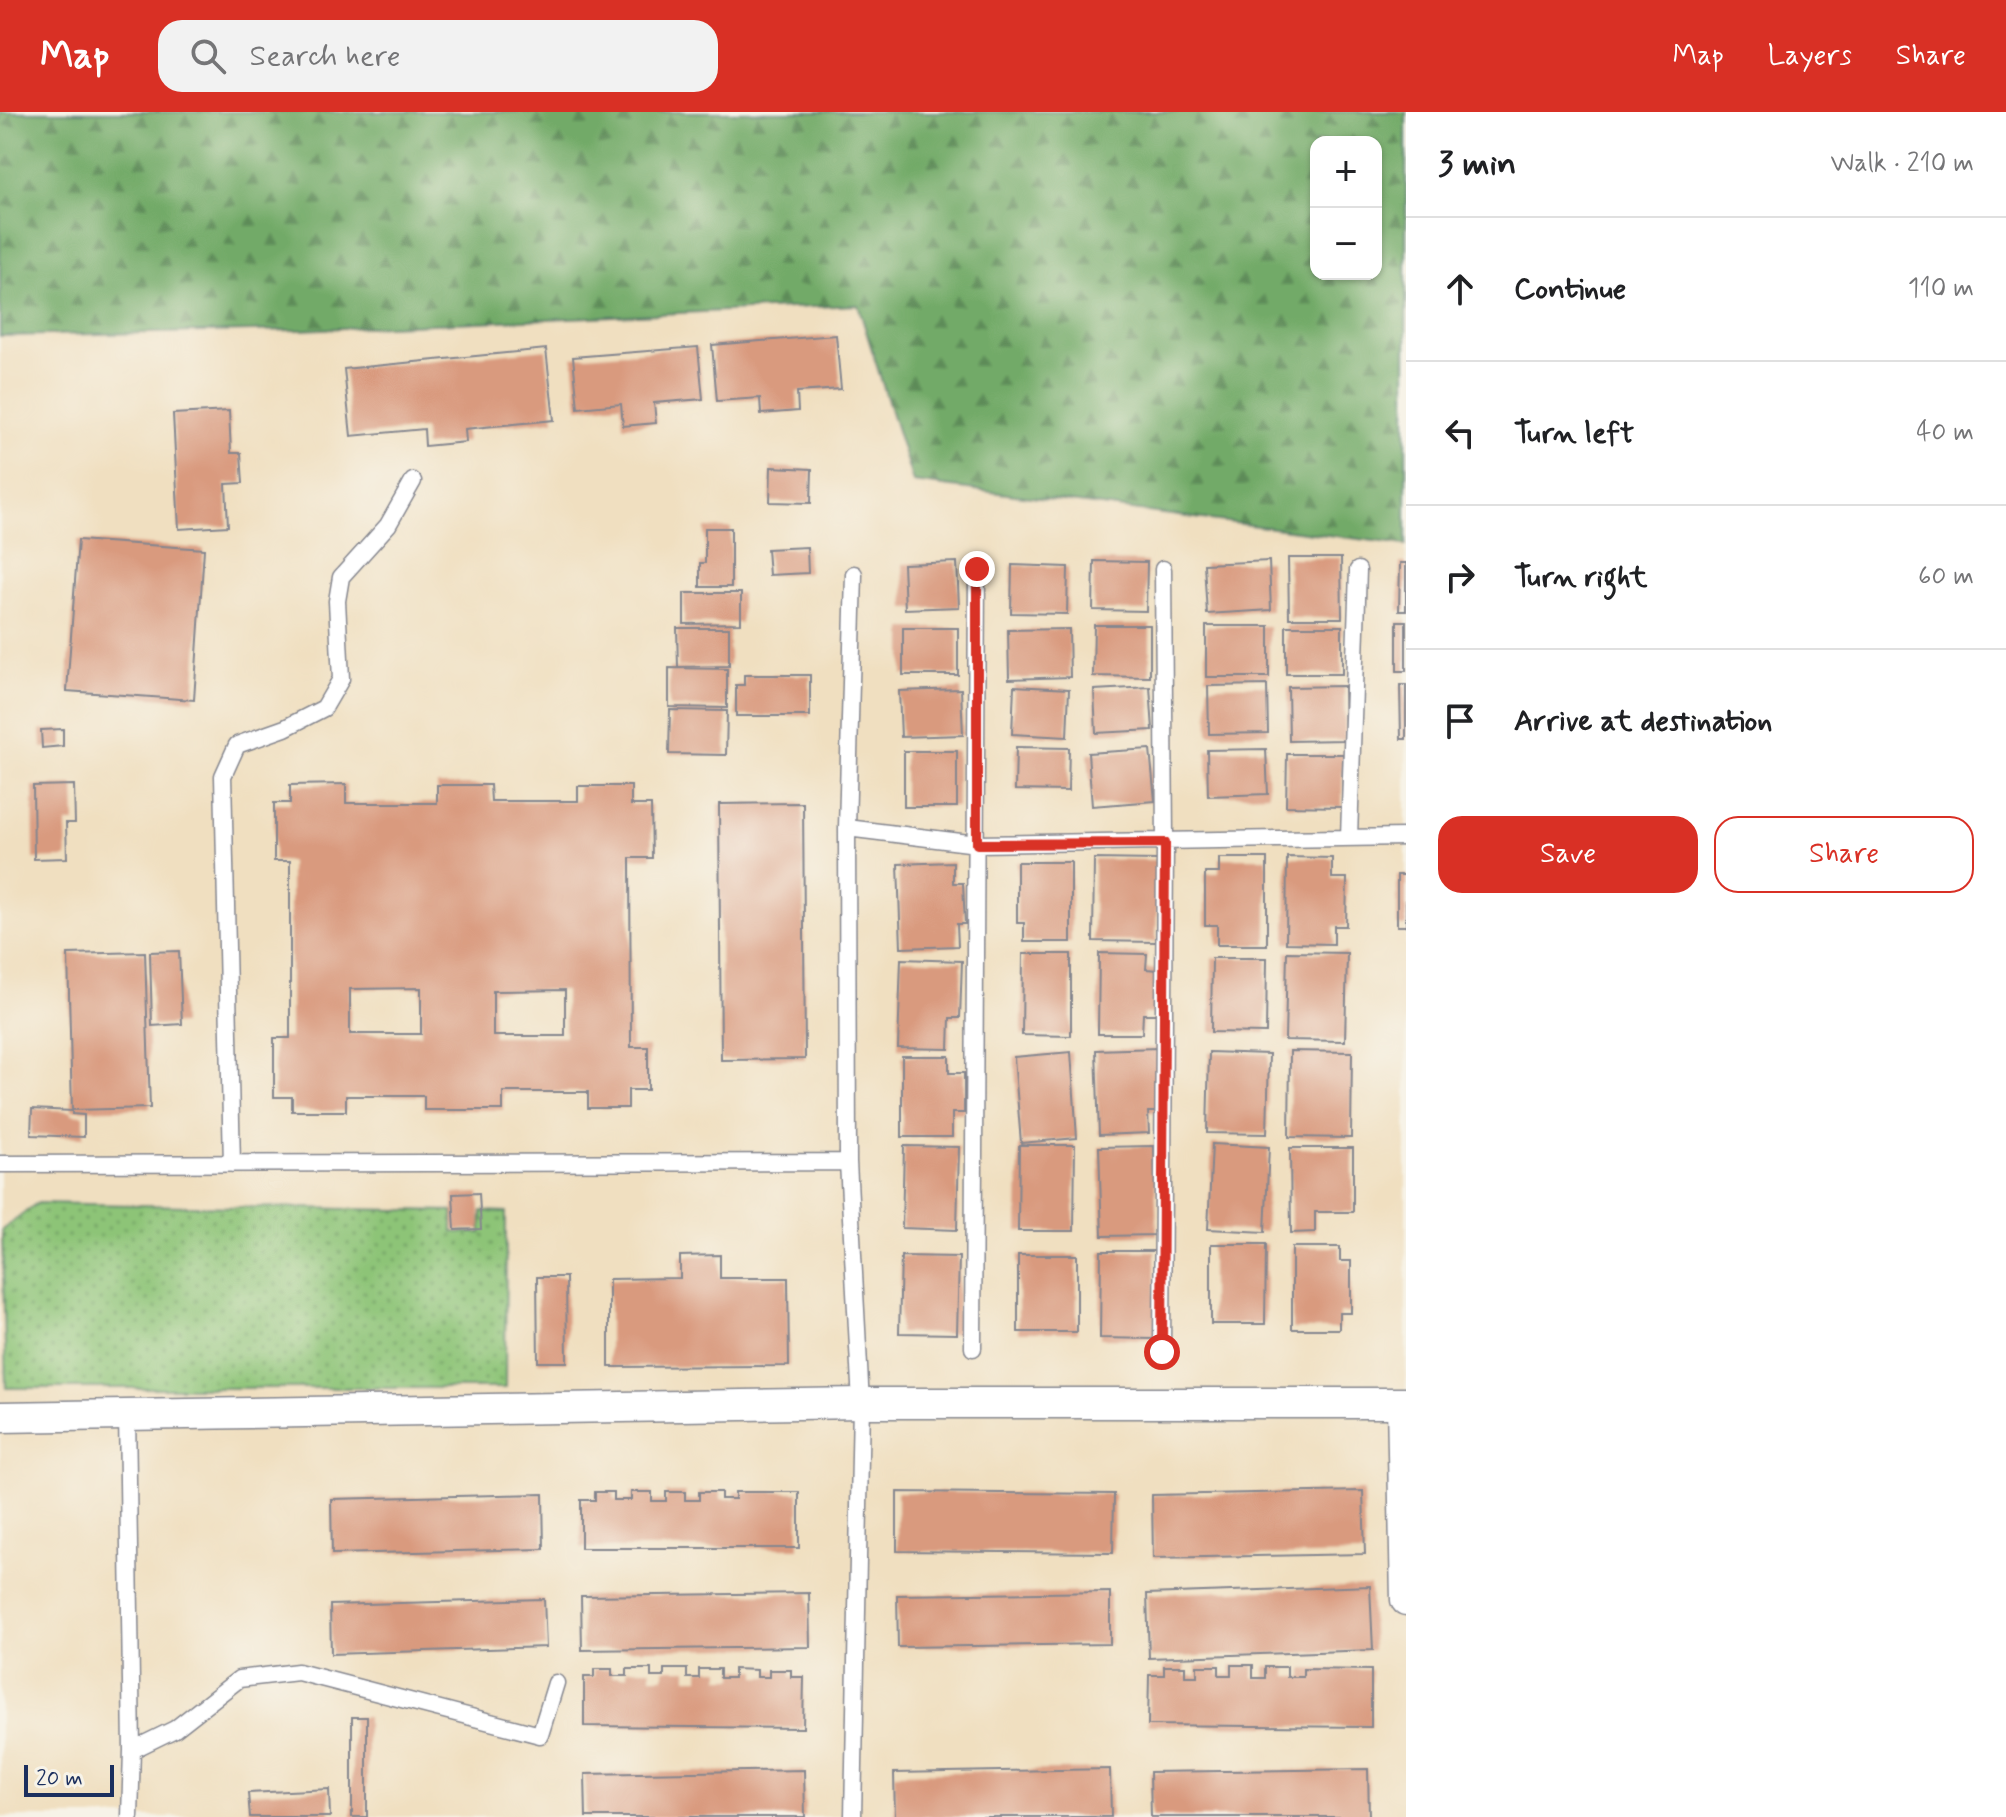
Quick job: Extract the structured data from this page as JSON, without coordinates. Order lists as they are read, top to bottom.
{
  "scale_bar": "20 m",
  "page": {
    "header": "Map",
    "search": "Search here",
    "nav": ["Map", "Layers", "Share"],
    "heading": ["3 min", "Walk · 210 m"],
    "map_buttons": ["+", "−"],
    "list": [
      ["Continue", "110 m"],
      ["Turn left", "40 m"],
      ["Turn right", "60 m"],
      "Arrive at destination"
    ],
    "buttons": ["Save", "Share"],
    "scale": "20 m"
  }
}
